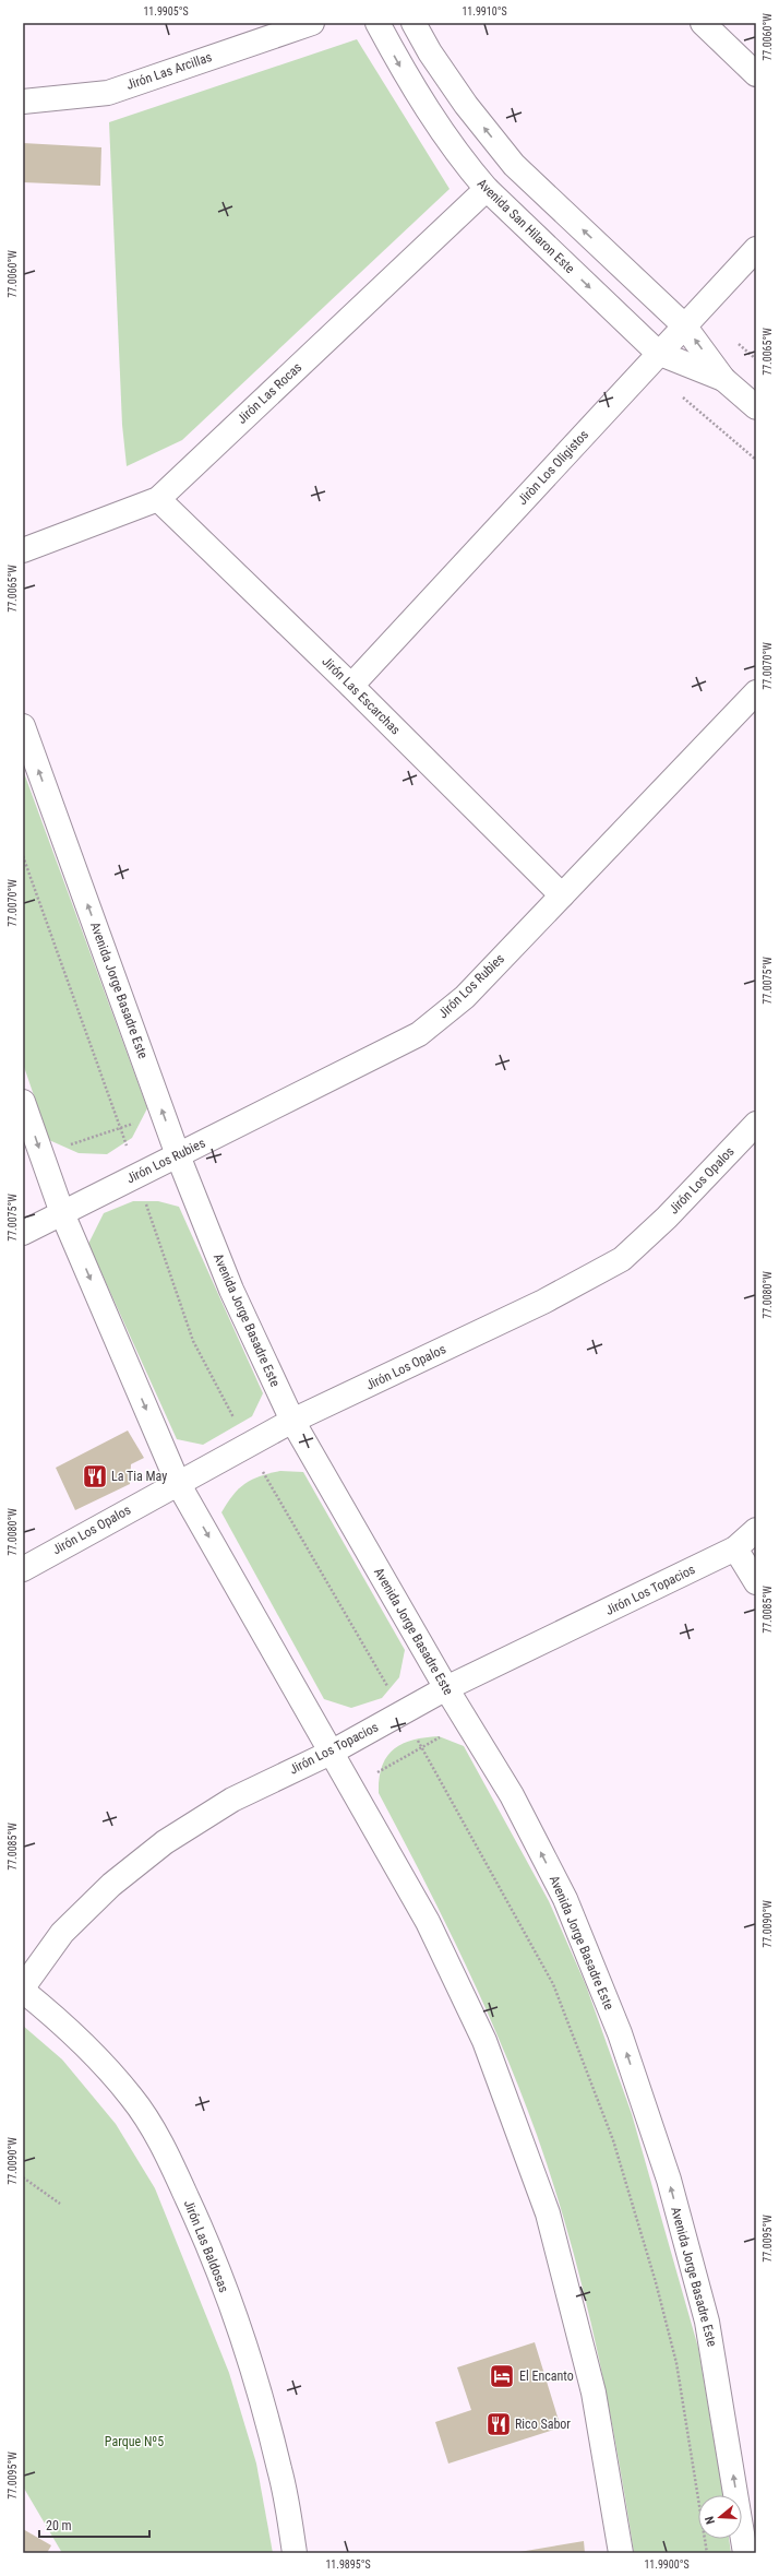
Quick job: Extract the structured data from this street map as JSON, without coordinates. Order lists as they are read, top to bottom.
{
  "streets": {
    "street": [
      "Jirón Las Arcillas",
      "Avenida San Hilaron Este",
      "Jirón Las Rocas",
      "Jiròn Los Oligistos",
      "Jirón Las Escarchas",
      "Jirón Los Rubies",
      "Avenida Jorge Basadre Este",
      "Jirón Los Opalos",
      "Jirón Los Topacios",
      "Jirón Las Baldosas"
    ]
  },
  "crossings": [
    ["Avenida San Hilaron Este", "Jirón Las Rocas"],
    ["Avenida San Hilaron Este", "Jiròn Los Oligistos"],
    ["Jirón Las Rocas", "Jirón Las Escarchas"],
    ["Jiròn Los Oligistos", "Jirón Las Escarchas"],
    ["Jirón Las Escarchas", "Jirón Los Rubies"],
    ["Jirón Los Rubies", "Avenida Jorge Basadre Este"],
    ["Avenida Jorge Basadre Este", "Jirón Los Opalos"],
    ["Avenida Jorge Basadre Este", "Jirón Los Topacios"]
  ],
  "parks": ["Parque Nº5"],
  "places": {
    "restaurant": ["La Tia May", "Rico Sabor"],
    "hotel": ["El Encanto"]
  },
  "scale_bar": "20 m",
  "north": "left",
  "coordinates": [
    "11.9905°S",
    "11.9910°S",
    "77.0060°W",
    "77.0065°W",
    "77.0070°W",
    "77.0075°W",
    "77.0080°W",
    "77.0085°W",
    "77.0090°W",
    "77.0095°W",
    "11.9895°S",
    "11.9900°S"
  ]
}
